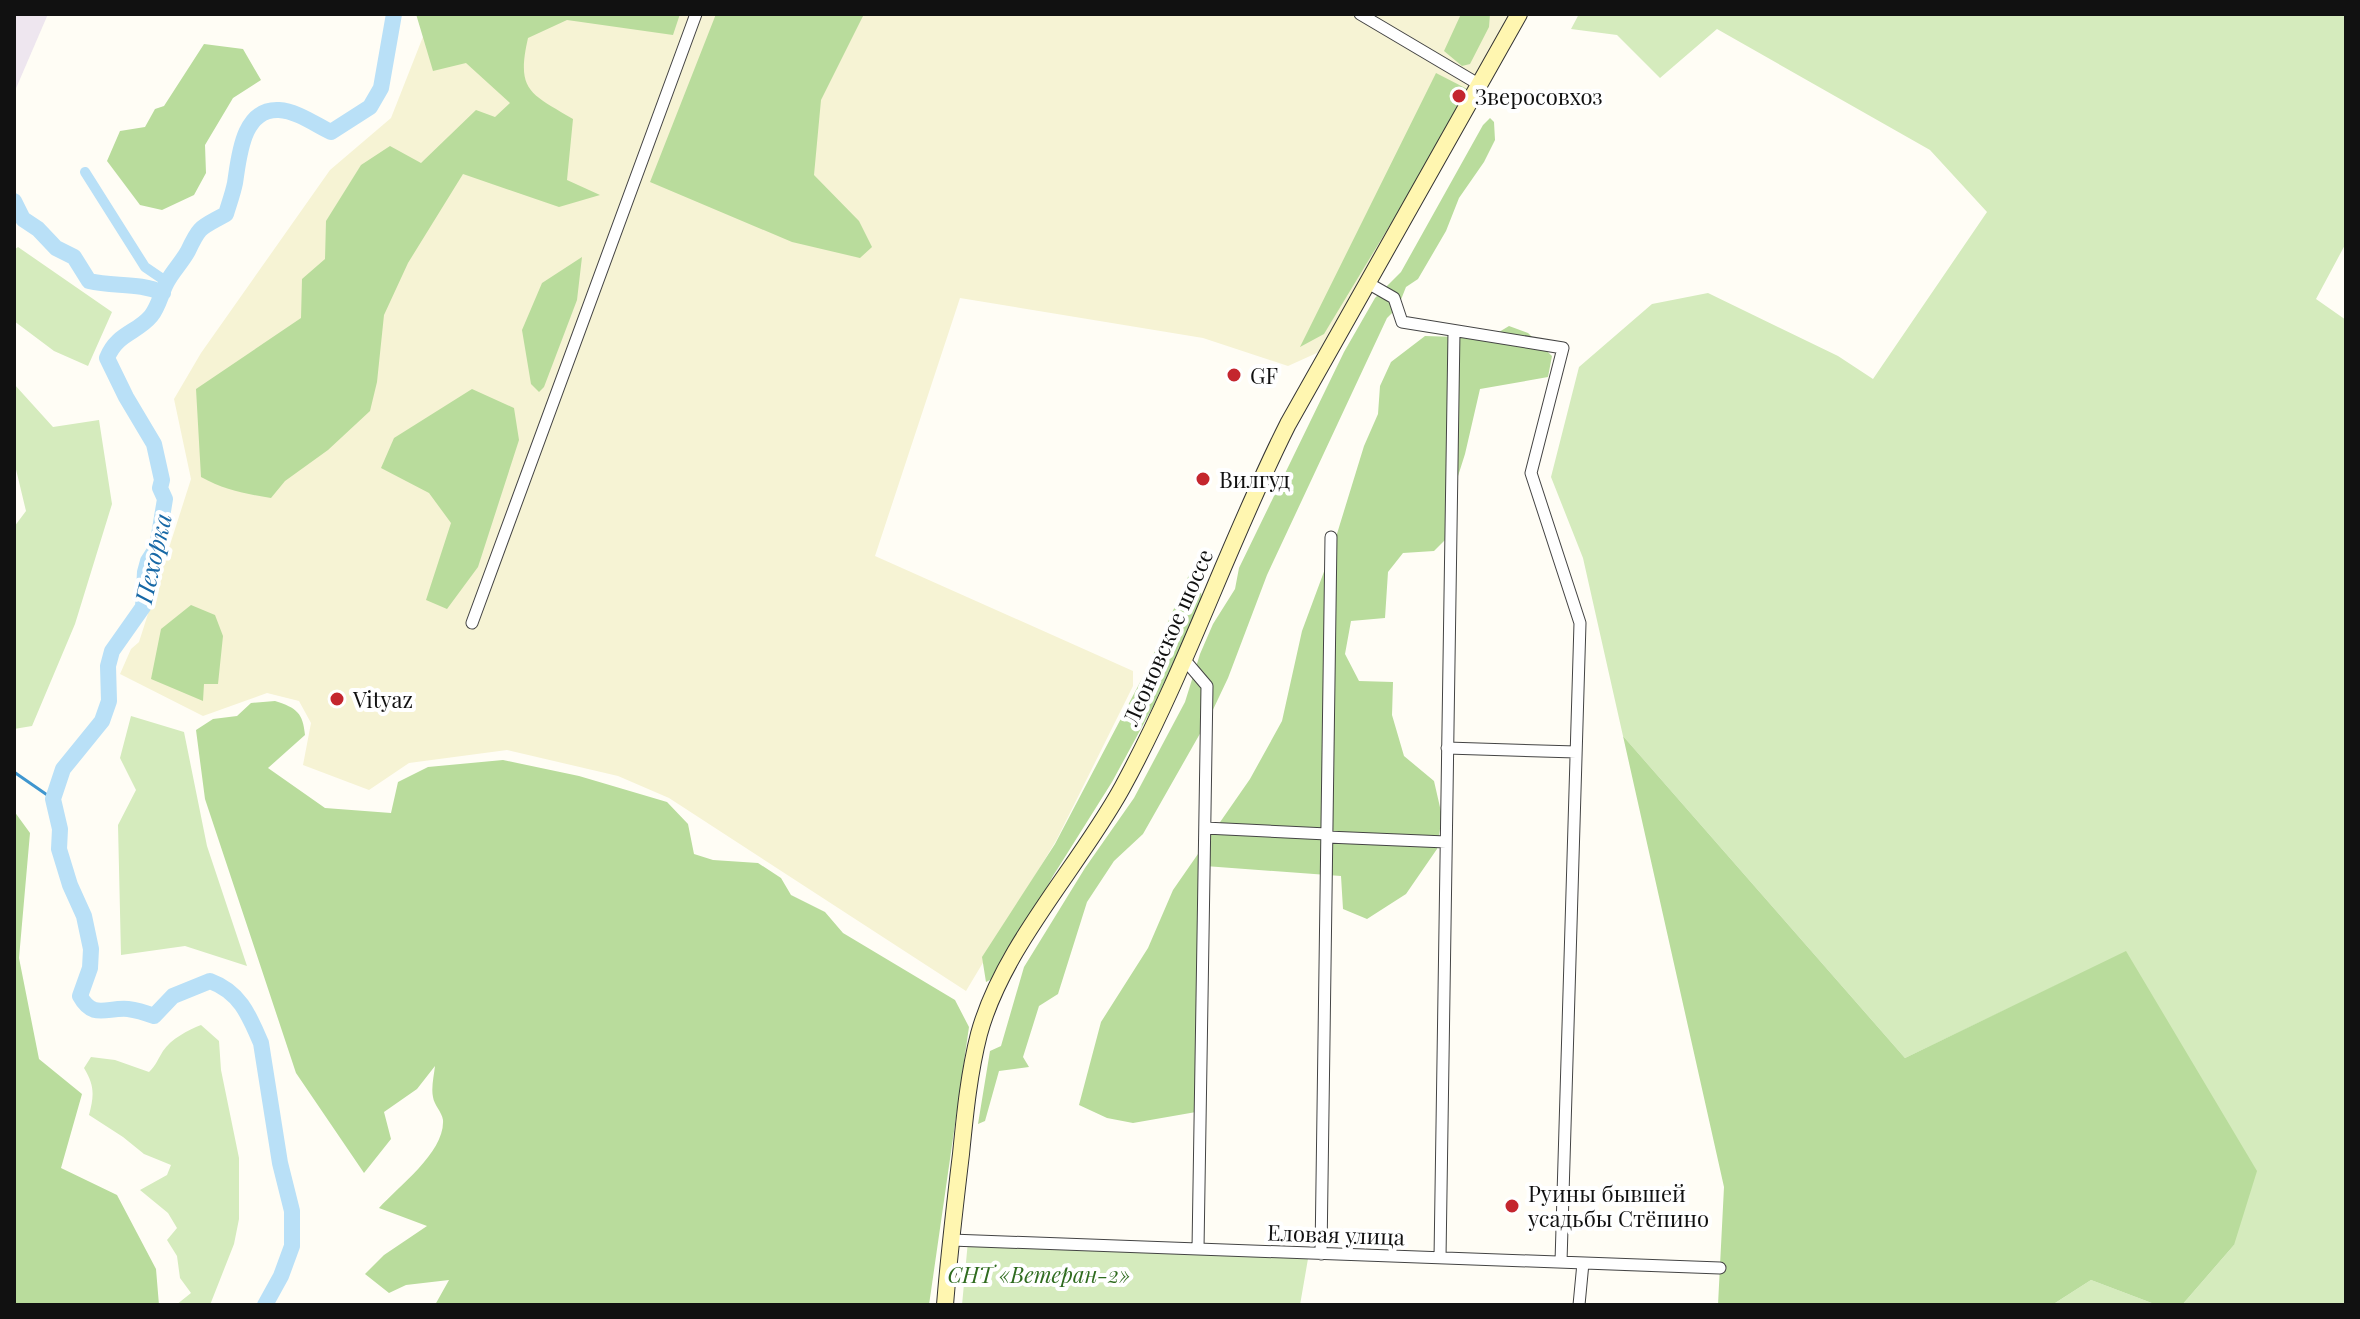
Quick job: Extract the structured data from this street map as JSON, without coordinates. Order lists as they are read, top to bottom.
{
  "streets": {
    "main road": ["Леоновское шоссе"],
    "street": ["Еловая улица"]
  },
  "crossings": [
    ["Леоновское шоссе", "Еловая улица"]
  ],
  "water": ["Пехорка"],
  "parks": ["СНТ «Ветеран-2»"],
  "places": [
    "Зверосовхоз",
    "GF",
    "Вилгуд",
    "Vityaz",
    "Руины бывшей усадьбы Стёпино"
  ]
}
